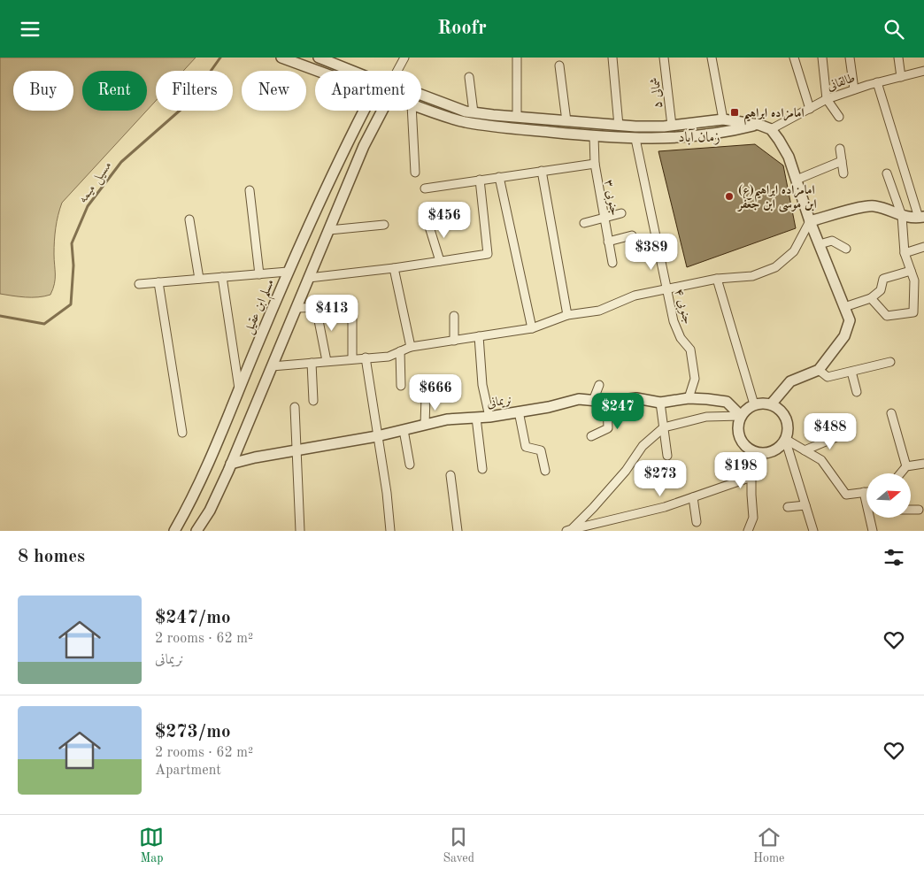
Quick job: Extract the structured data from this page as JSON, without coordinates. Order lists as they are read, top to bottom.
{
  "streets": {
    "street": [
      "طالقانی",
      "۵ شمالی",
      "۳ جنوبی",
      "مسلم ابن عقیل",
      "۴ جنوبی",
      "نریمانی"
    ]
  },
  "crossings": [
    ["مسلم ابن عقیل", "نریمانی"],
    ["۴ جنوبی", "نریمانی"]
  ],
  "districts": ["زمان آباد"],
  "water": ["مسیل میمه"],
  "places": {
    "transit": ["امامزاده ابراهیم"],
    "other": ["(ع)امامزاده ابراهیم ابن موسی ابن جعفر"]
  },
  "north": "right",
  "page": {
    "header": "Roofr",
    "chip": [
      "Buy",
      "Rent",
      "Filters",
      "New",
      "Apartment"
    ],
    "price": [
      "$456",
      "$389",
      "$413",
      "$666",
      "$247",
      "$488",
      "$198",
      "$273"
    ],
    "heading": "8 homes",
    "list": [
      {
        "name": "$247/mo",
        "note": "2 rooms · 62 m² · نریمانی"
      },
      {
        "name": "$273/mo",
        "note": "2 rooms · 62 m² · Apartment"
      }
    ],
    "tabs": ["Map", "Saved", "Home"]
  }
}
